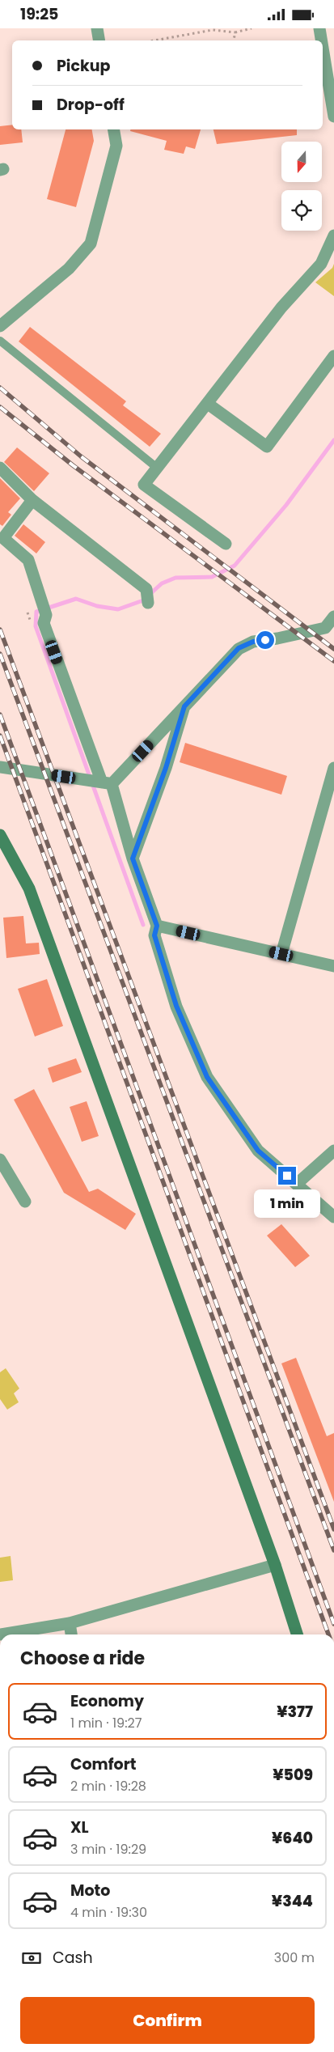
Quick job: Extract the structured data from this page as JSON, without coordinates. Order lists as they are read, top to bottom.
{
  "north": "bottom",
  "page": {
    "status": "19:25",
    "banner": ["Pickup", "Drop-off"],
    "bubble": "1 min",
    "heading": "Choose a ride",
    "list": [
      {
        "name": "Economy",
        "note": "1 min · 19:27",
        "value": "¥377"
      },
      {
        "name": "Comfort",
        "note": "2 min · 19:28",
        "value": "¥509"
      },
      {
        "name": "XL",
        "note": "3 min · 19:29",
        "value": "¥640"
      },
      {
        "name": "Moto",
        "note": "4 min · 19:30",
        "value": "¥344"
      }
    ],
    "pay": ["Cash", "300 m"],
    "buttons": "Confirm"
  }
}
